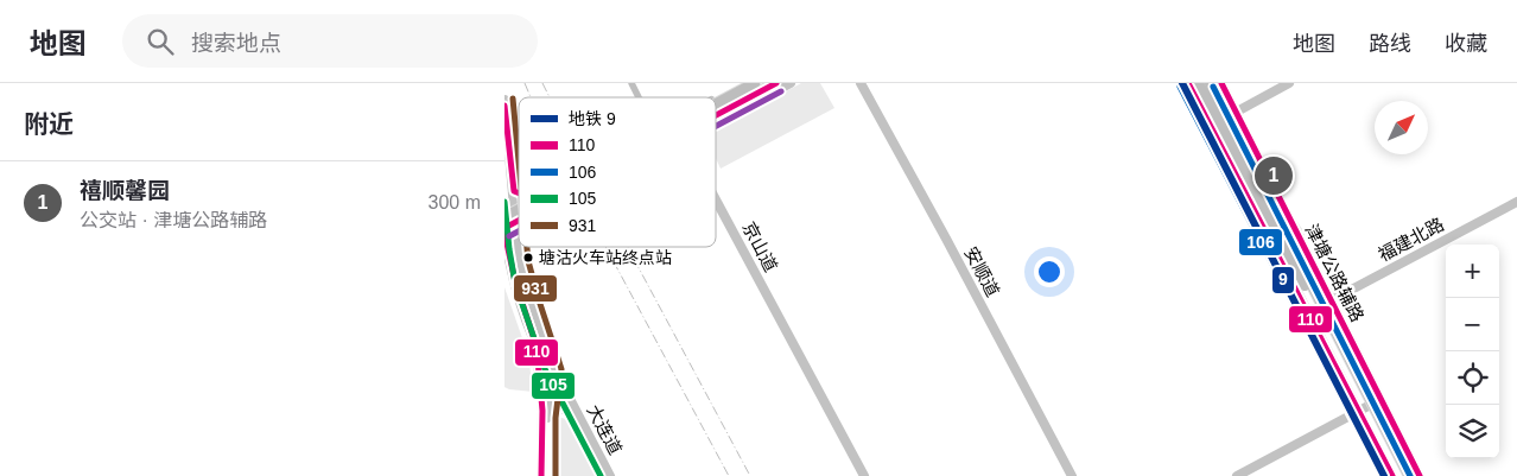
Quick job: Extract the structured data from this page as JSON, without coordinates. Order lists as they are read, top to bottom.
{
  "streets": {
    "street": [
      "福建北路",
      "京山道",
      "安顺道",
      "津塘公路辅路",
      "大连道"
    ]
  },
  "crossings": [
    ["福建北路", "津塘公路辅路"]
  ],
  "places": ["塘沽火车站终点站"],
  "lines": [
    "metro line 9",
    "transit line 110",
    "transit line 106",
    "transit line 931",
    "transit line 105"
  ],
  "legend": [
    "地铁 9",
    "110",
    "106",
    "105",
    "931"
  ],
  "north": "top right",
  "page": {
    "header": "地图",
    "search": "搜索地点",
    "nav": ["地图", "路线", "收藏"],
    "heading": "附近",
    "pins": "1",
    "list": [
      {
        "mark": "1",
        "name": "禧顺馨园",
        "note": "公交站 · 津塘公路辅路",
        "value": "300 m"
      }
    ],
    "map_buttons": ["+", "−"]
  }
}
